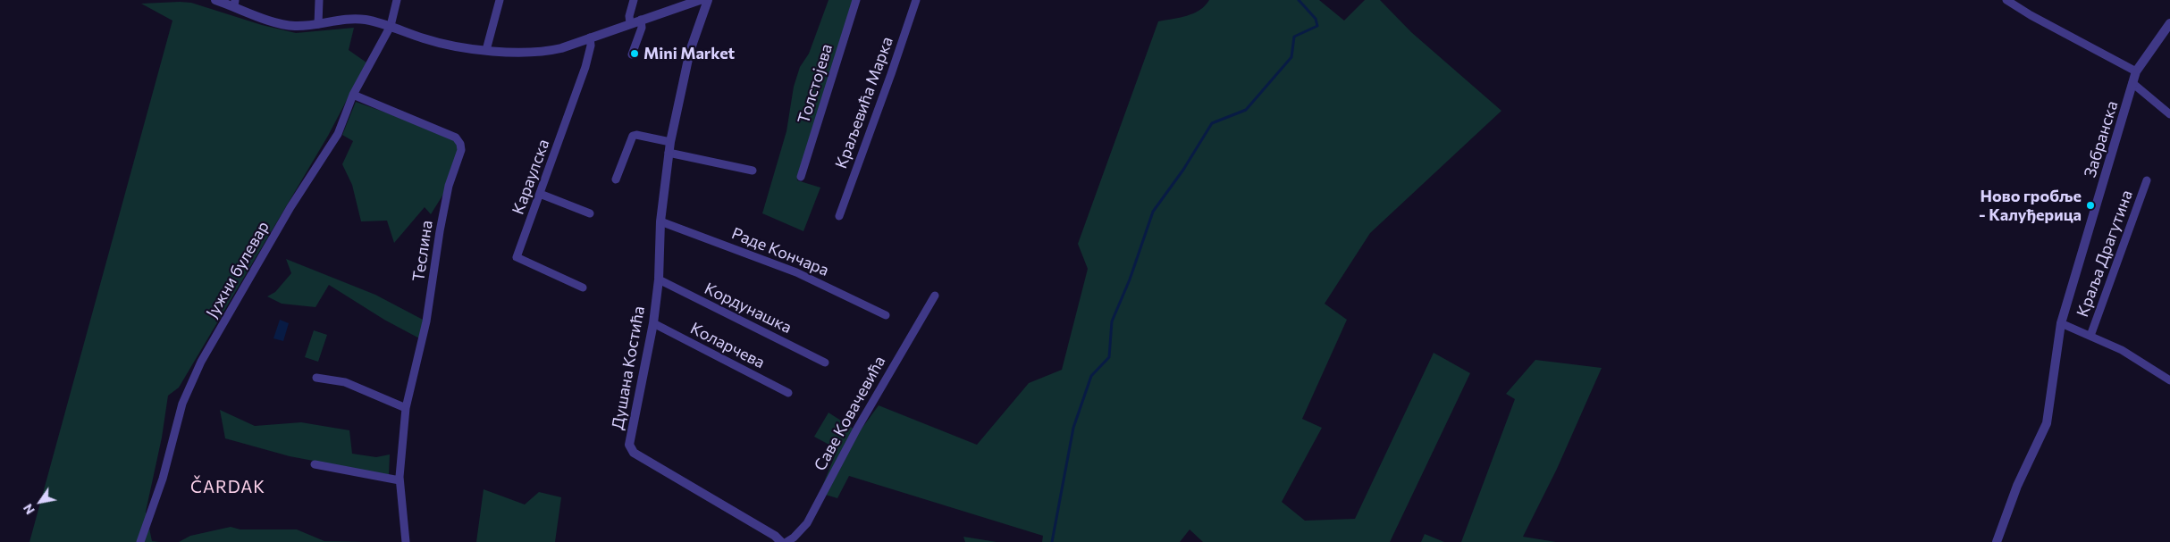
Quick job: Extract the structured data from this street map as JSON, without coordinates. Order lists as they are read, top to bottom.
{
  "streets": {
    "street": [
      "Толстојева",
      "Краљевића Марка",
      "Забранска",
      "Караулска",
      "Теслина",
      "Раде Кончара",
      "Краља Драгутина",
      "Јужни булевар",
      "Кордунашка",
      "Коларчева",
      "Душана Костића",
      "Саве Ковачевића"
    ]
  },
  "crossings": [
    ["Теслина", "Јужни булевар"],
    ["Раде Кончара", "Душана Костића"],
    ["Кордунашка", "Душана Костића"],
    ["Коларчева", "Душана Костића"]
  ],
  "districts": ["ČARDAK"],
  "places": ["Mini Market", "Ново гробље - Калуђерица"],
  "north": "bottom left"
}
